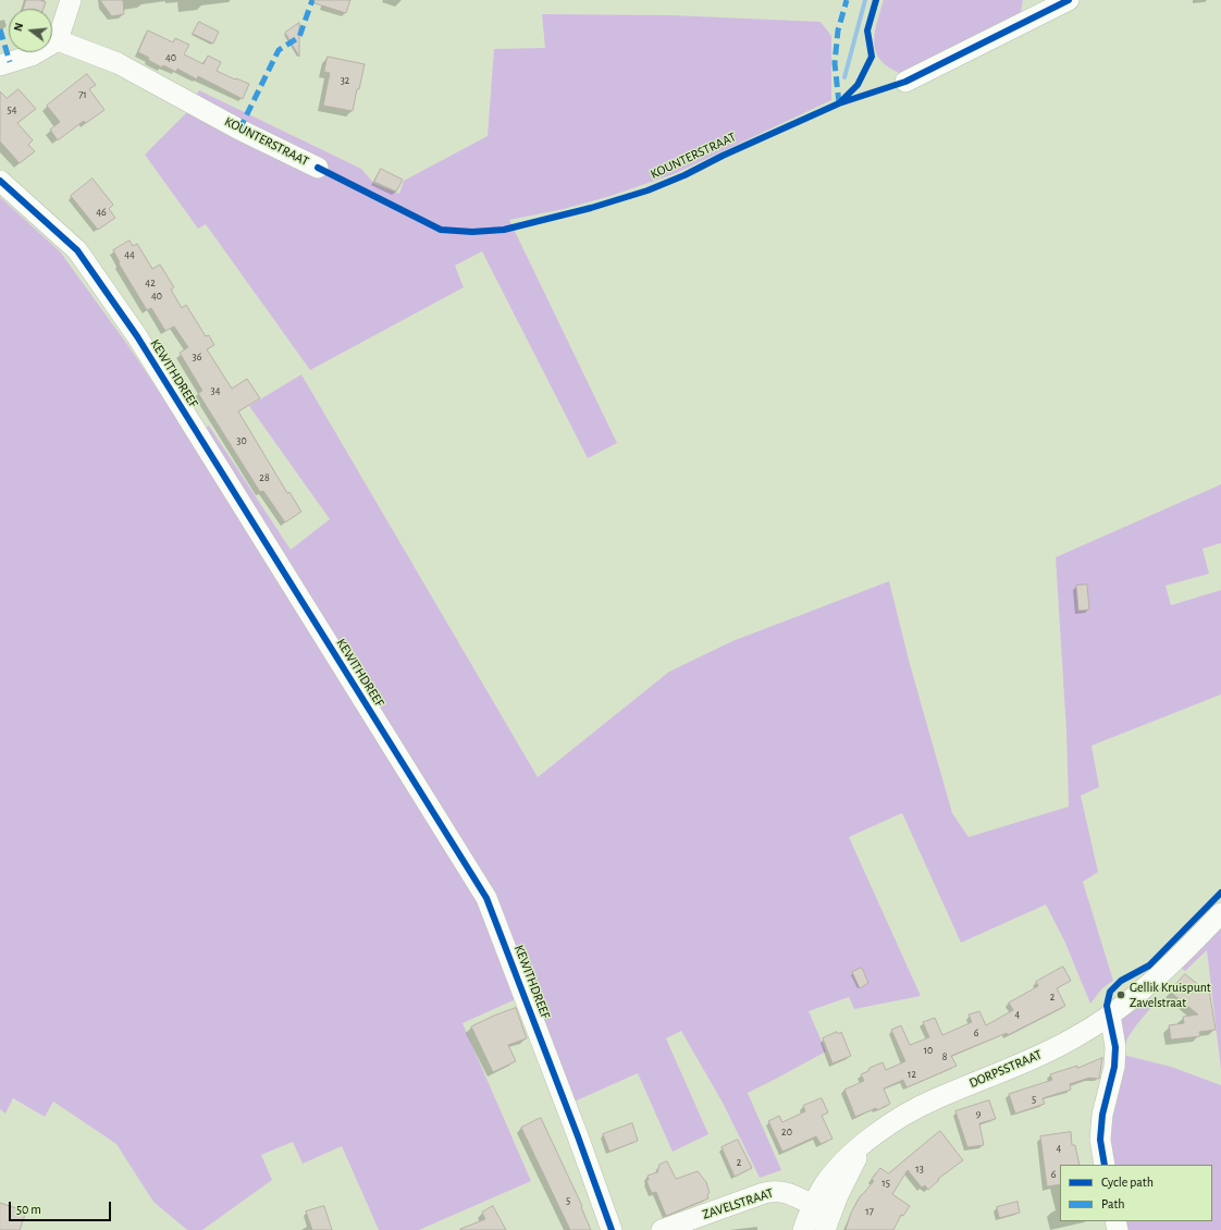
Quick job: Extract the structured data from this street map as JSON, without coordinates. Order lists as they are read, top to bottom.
{
  "streets": {
    "street": [
      "KOUNTERSTRAAT",
      "KEWITHDREEF",
      "DORPSSTRAAT",
      "ZAVELSTRAAT"
    ]
  },
  "crossings": [
    ["DORPSSTRAAT", "ZAVELSTRAAT"]
  ],
  "places": ["Gellik Kruispunt Zavelstraat"],
  "house_numbers": [
    "40",
    "32",
    "71",
    "54",
    "46",
    "44",
    "42",
    "40",
    "36",
    "34",
    "30",
    "28",
    "2",
    "4",
    "6",
    "10",
    "8",
    "12",
    "5",
    "9",
    "20",
    "4",
    "2",
    "13",
    "6",
    "15",
    "5",
    "17"
  ],
  "legend": ["Cycle path", "Path"],
  "scale_bar": "50 m",
  "north": "left"
}
